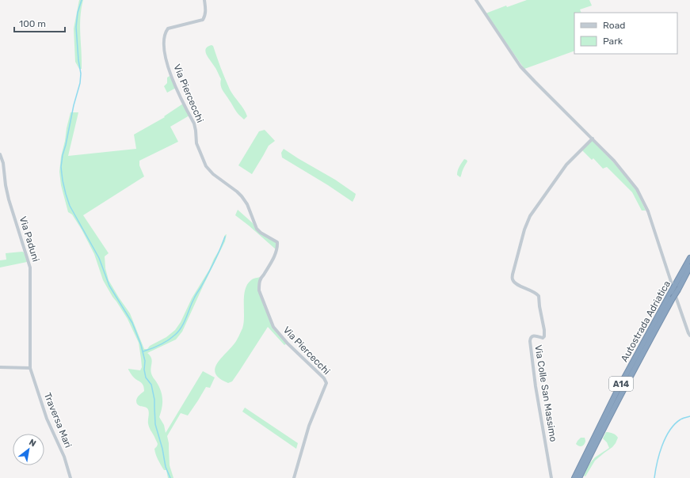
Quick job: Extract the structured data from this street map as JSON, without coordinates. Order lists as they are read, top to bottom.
{
  "streets": {
    "highway": ["Autostrada Adriatica", "A14"],
    "street": [
      "Via Piercecchi",
      "Via Paduni",
      "Via Colle San Massimo",
      "Traversa Mari"
    ]
  },
  "crossings": [
    ["Via Paduni", "Traversa Mari"]
  ],
  "legend": ["Road", "Park"],
  "scale_bar": "100 m",
  "north": "top right"
}
